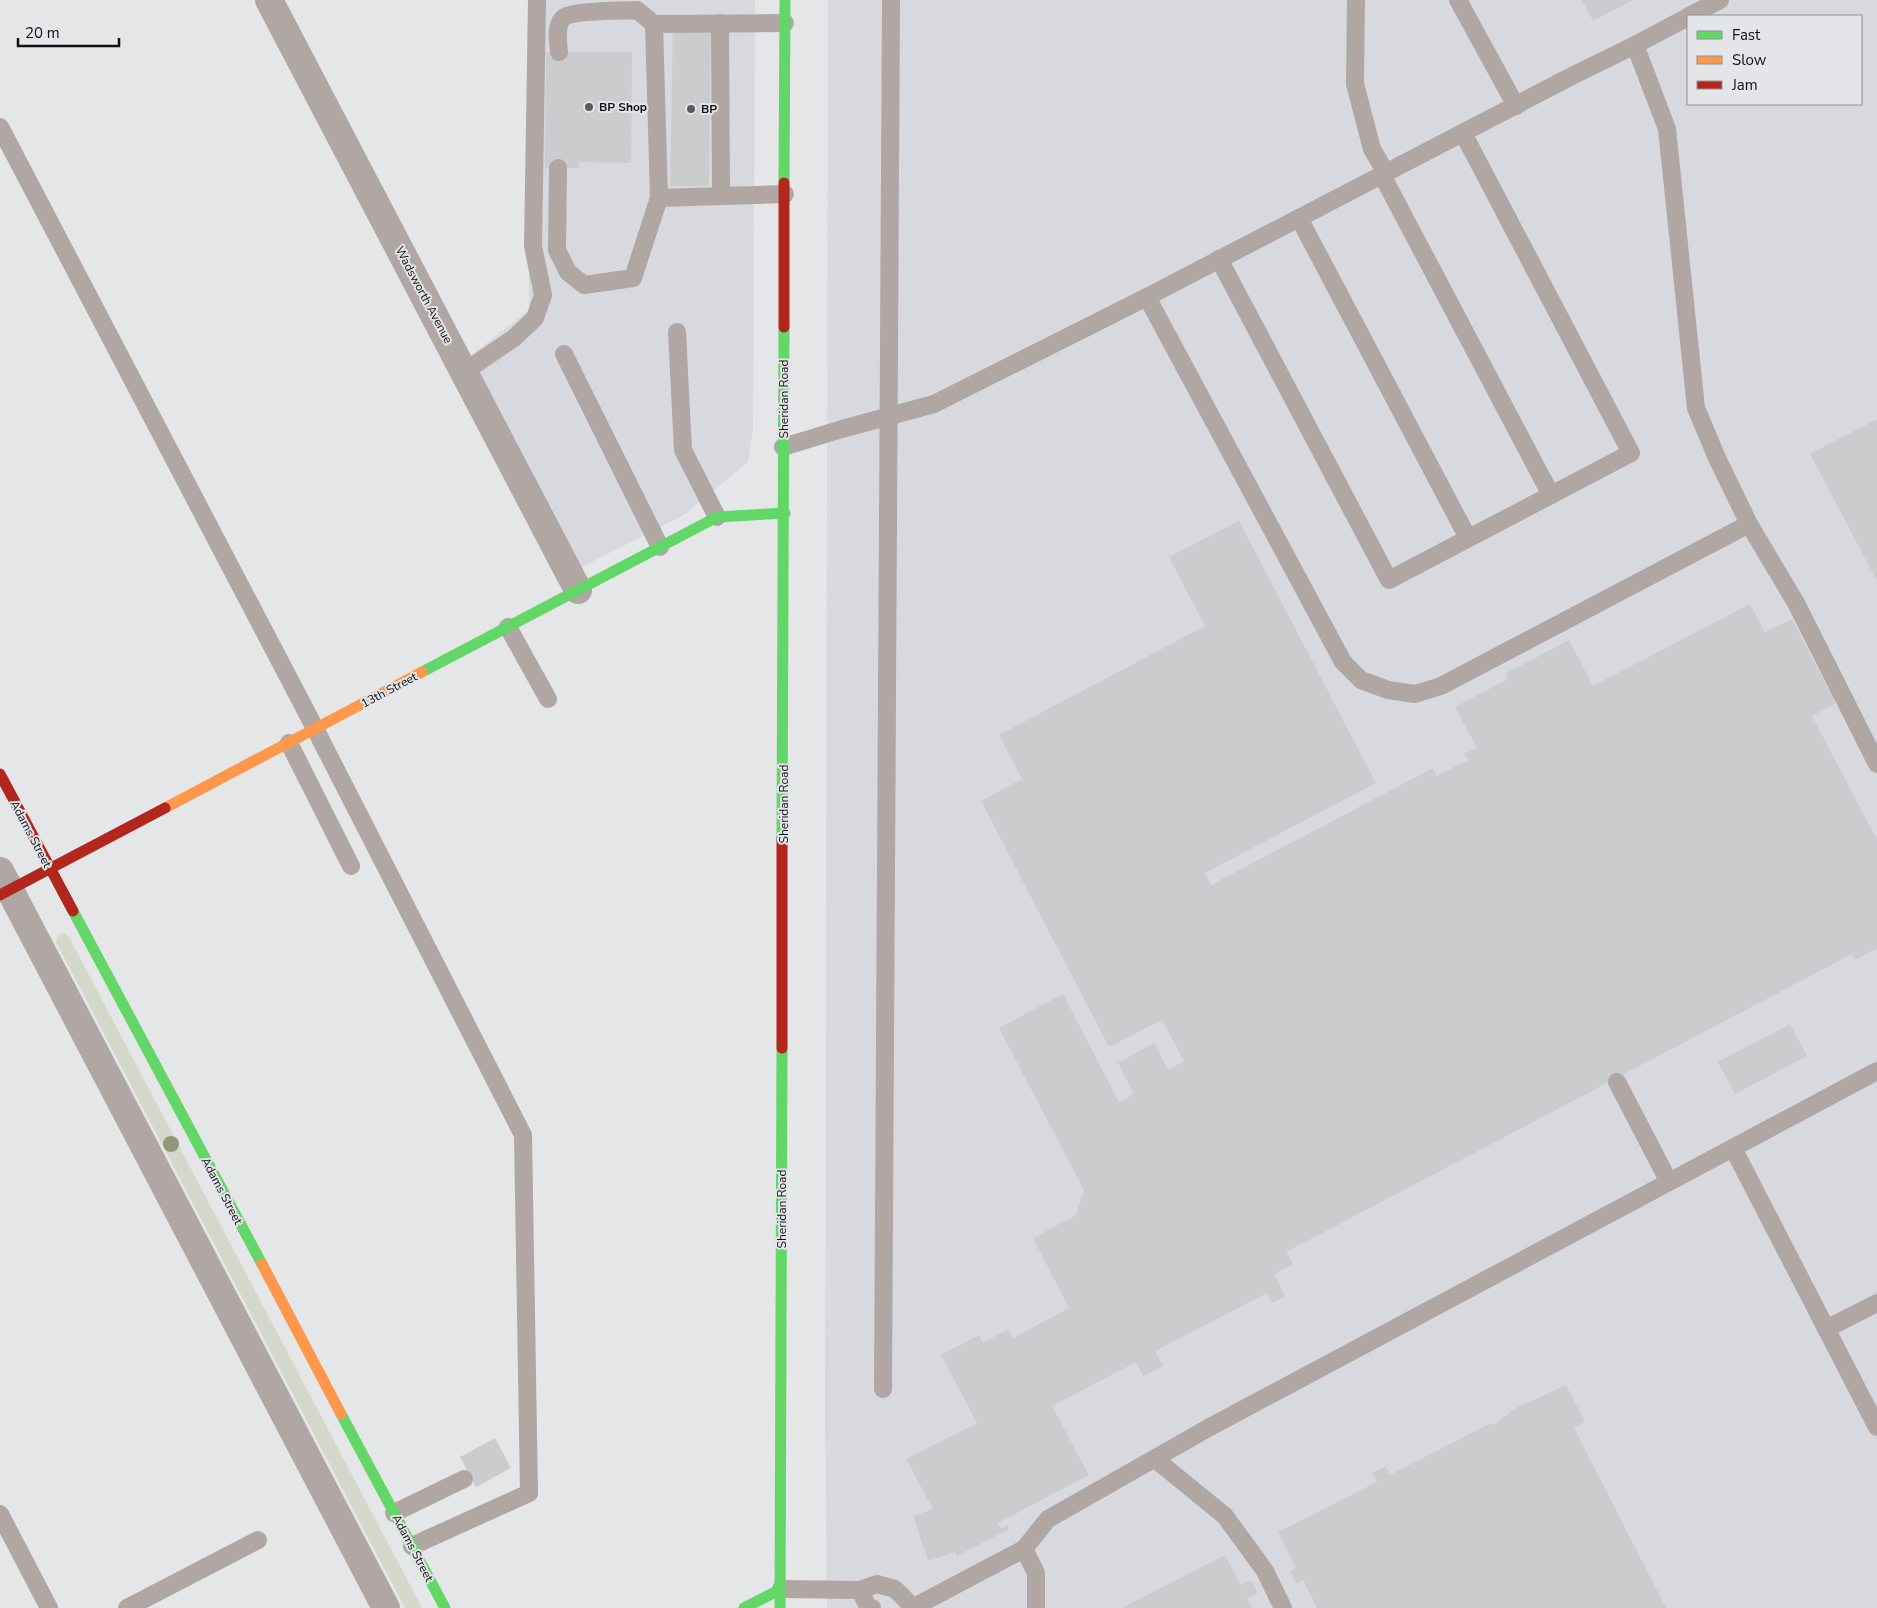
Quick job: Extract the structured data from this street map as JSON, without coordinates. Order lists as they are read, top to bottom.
{
  "streets": {
    "main road": ["Sheridan Road", "13th Street", "Adams Street"],
    "street": ["Wadsworth Avenue"]
  },
  "crossings": [
    ["Wadsworth Avenue", "13th Street"],
    ["Sheridan Road", "13th Street"],
    ["13th Street", "Adams Street"]
  ],
  "places": ["BP Shop", "BP"],
  "legend": ["Fast", "Slow", "Jam"],
  "scale_bar": "20 m"
}
